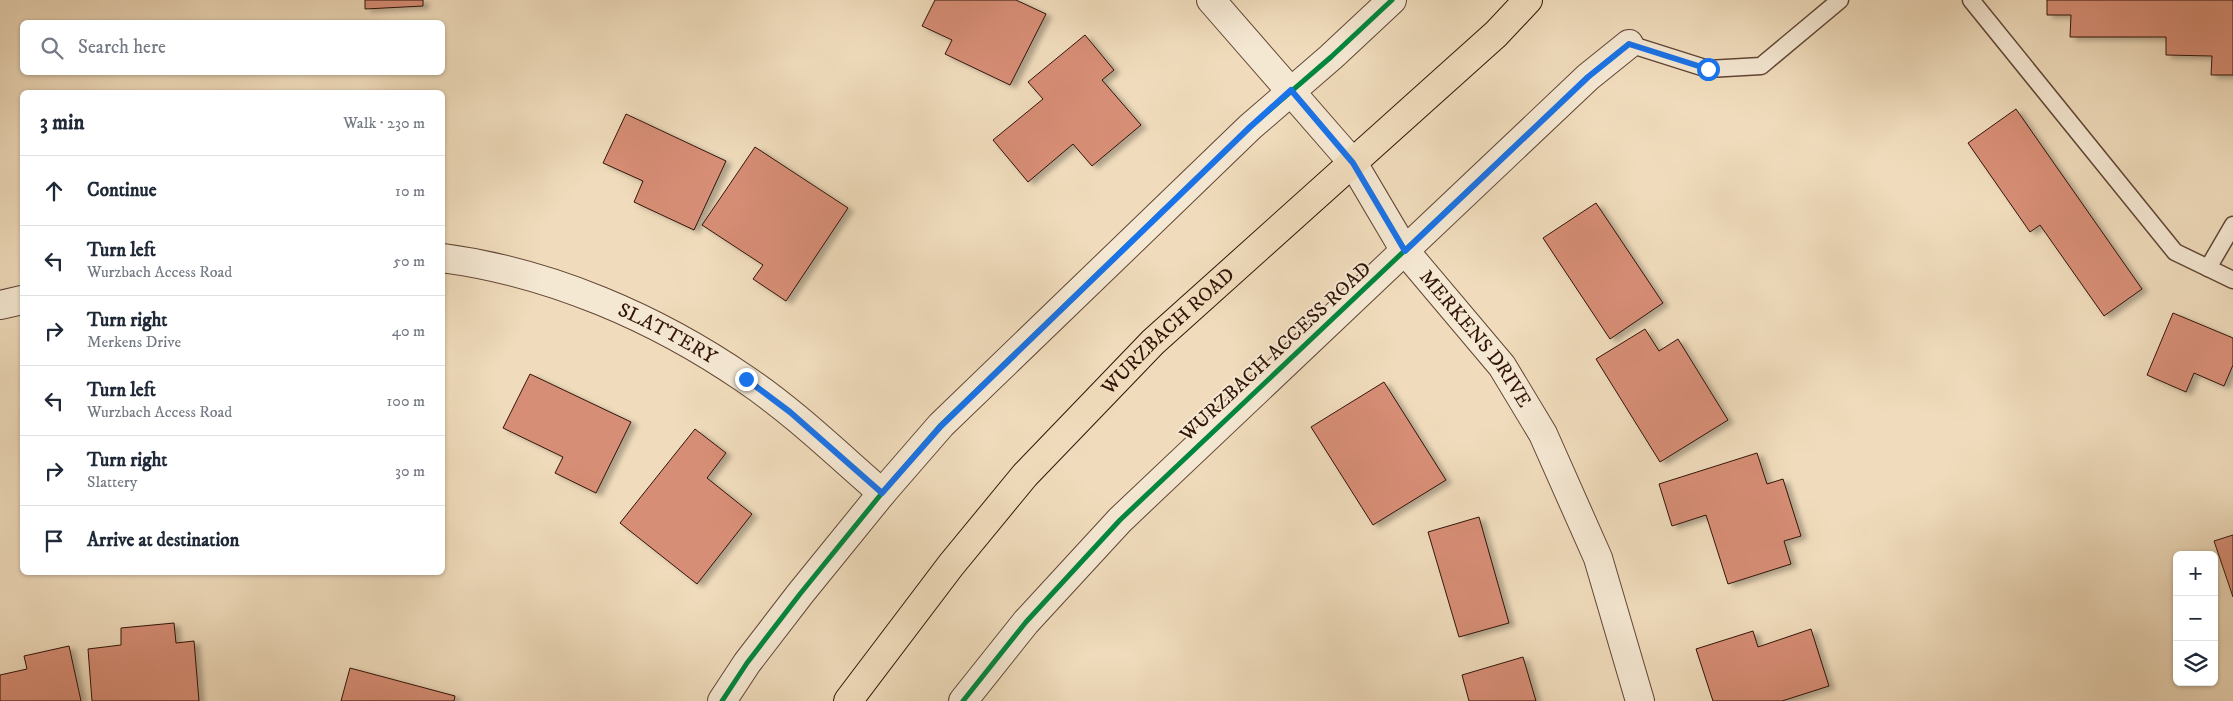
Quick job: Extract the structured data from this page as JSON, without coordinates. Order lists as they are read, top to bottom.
{
  "streets": {
    "main road": ["WURZBACH ROAD"],
    "street": ["SLATTERY", "MERKENS DRIVE", "WURZBACH ACCESS ROAD"]
  },
  "crossings": [
    ["WURZBACH ROAD", "MERKENS DRIVE"],
    ["MERKENS DRIVE", "WURZBACH ACCESS ROAD"]
  ],
  "page": {
    "search": "Search here",
    "heading": ["3 min", "Walk · 230 m"],
    "list": [
      ["Continue", "10 m"],
      ["Turn left", "Wurzbach Access Road", "50 m"],
      ["Turn right", "Merkens Drive", "40 m"],
      ["Turn left", "Wurzbach Access Road", "100 m"],
      ["Turn right", "Slattery", "30 m"],
      "Arrive at destination"
    ],
    "map_buttons": ["+", "−"]
  }
}
